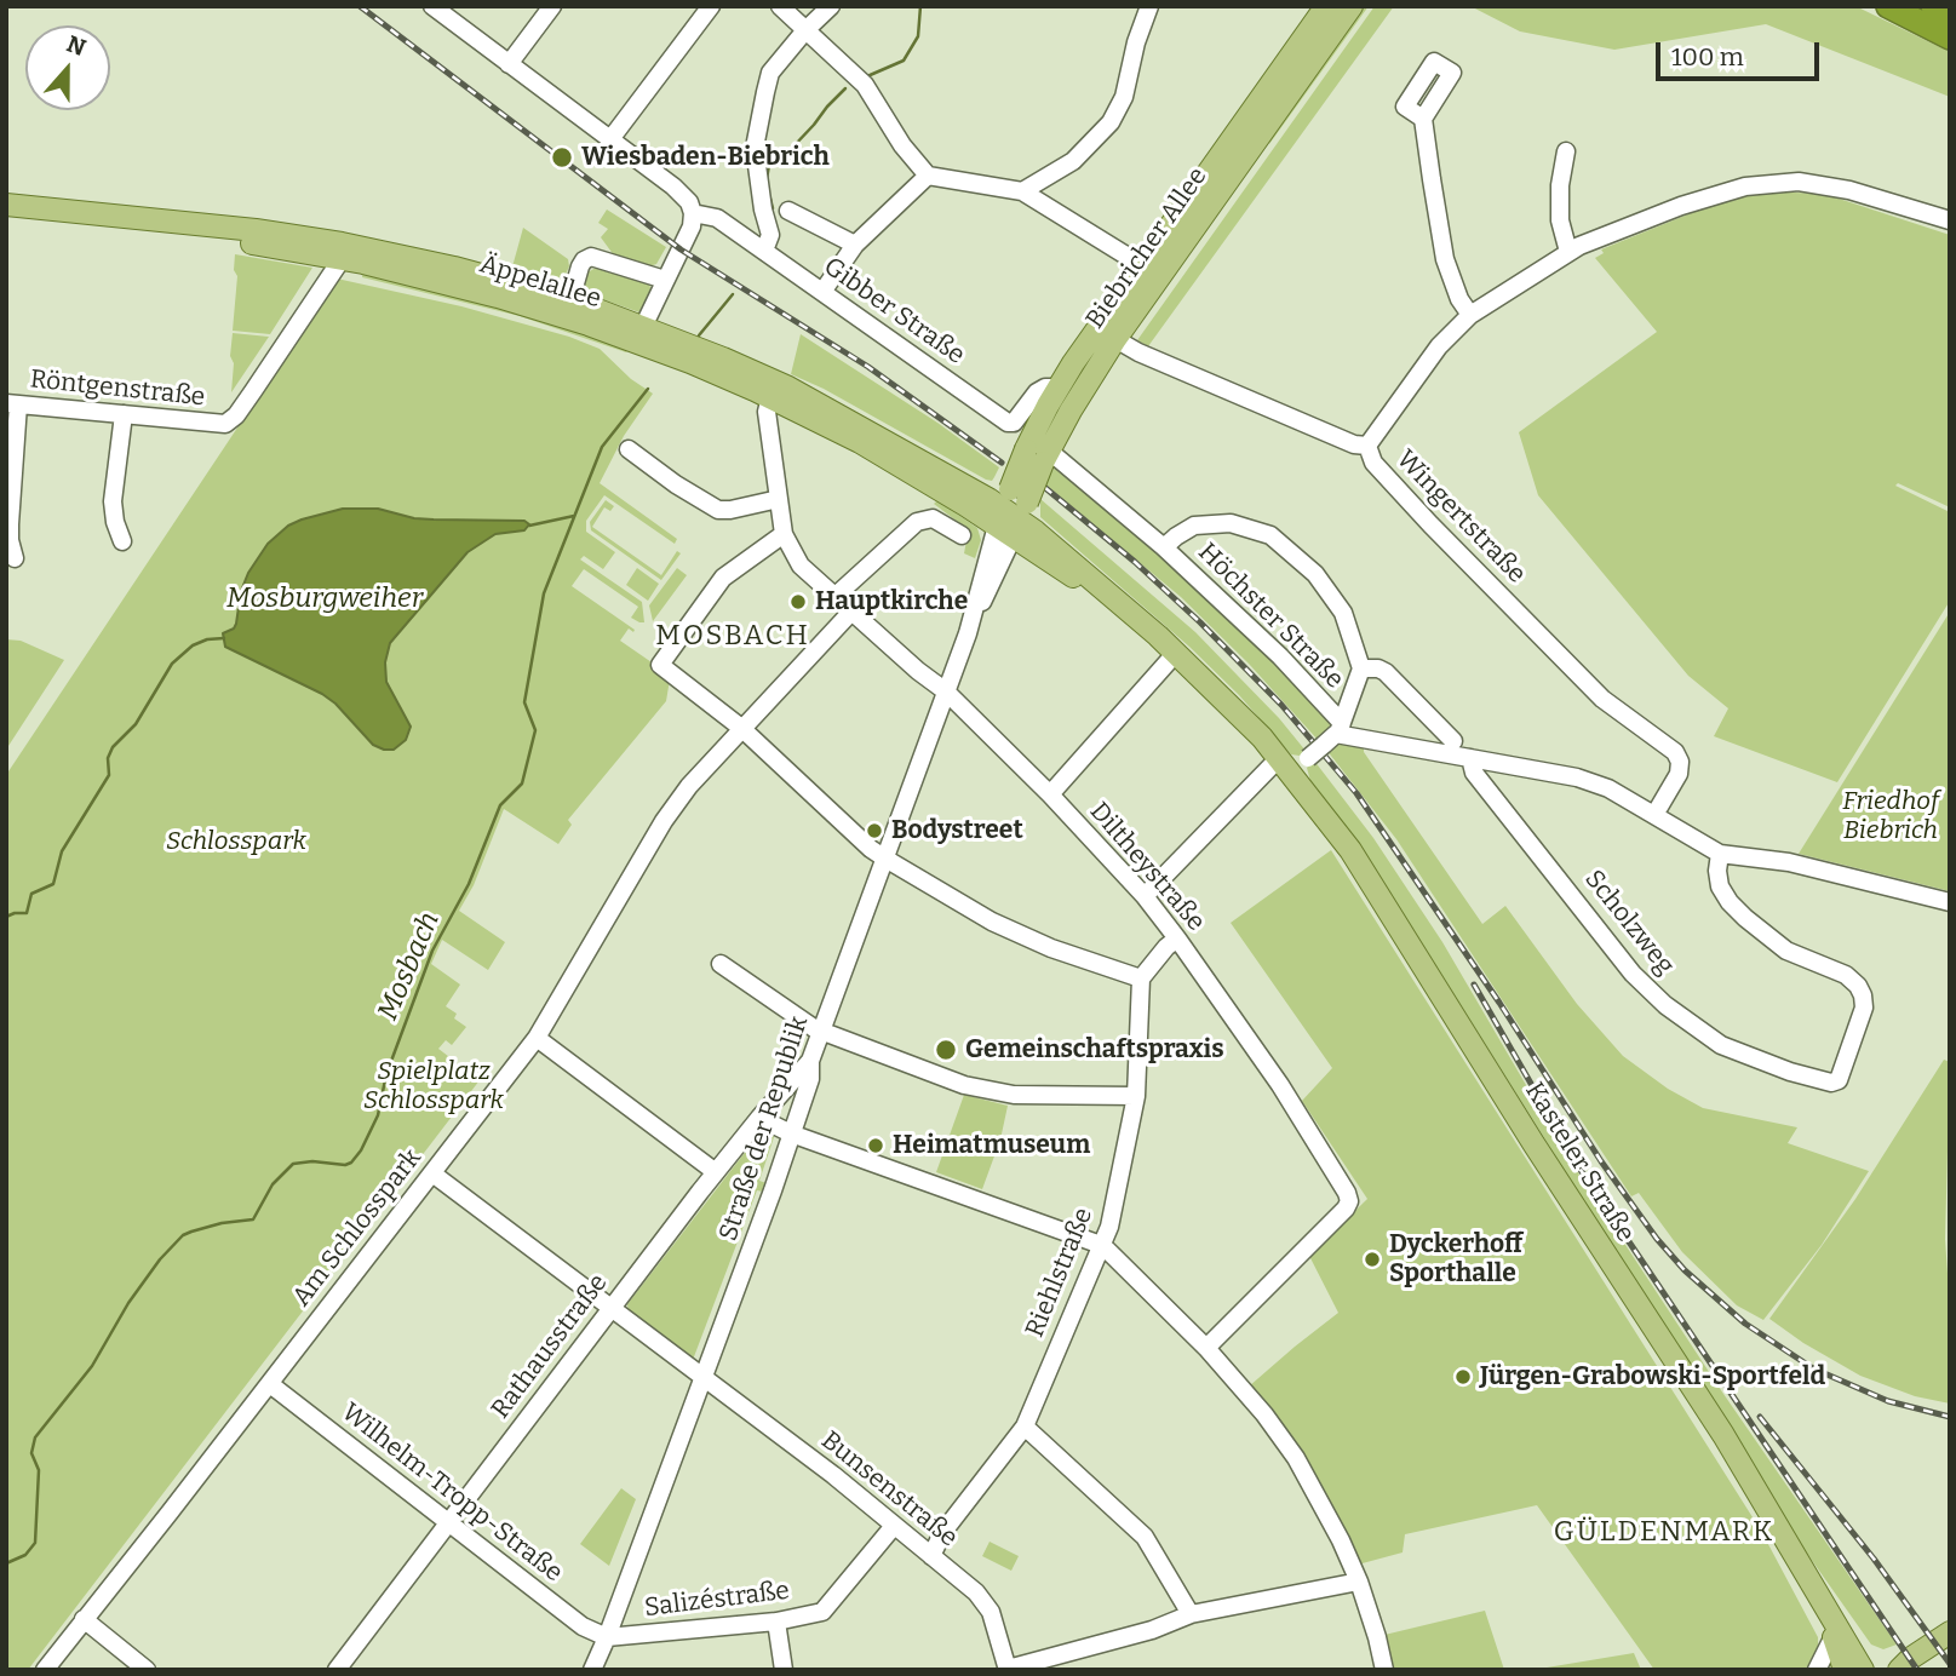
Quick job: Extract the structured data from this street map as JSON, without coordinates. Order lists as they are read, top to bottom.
{
  "streets": {
    "main road": ["Biebricher Allee", "Äppelallee", "Kasteler Straße"],
    "street": [
      "Gibber Straße",
      "Röntgenstraße",
      "Wingertstraße",
      "Höchster Straße",
      "Diltheystraße",
      "Scholzweg",
      "Straße der Republik",
      "Am Schlosspark",
      "Riehlstraße",
      "Rathausstraße",
      "Bunsenstraße",
      "Wilhelm-Tropp-Straße",
      "Salizéstraße"
    ]
  },
  "crossings": [
    ["Biebricher Allee", "Äppelallee"],
    ["Biebricher Allee", "Gibber Straße"],
    ["Biebricher Allee", "Wingertstraße"],
    ["Biebricher Allee", "Höchster Straße"],
    ["Biebricher Allee", "Straße der Republik"],
    ["Biebricher Allee", "Kasteler Straße"],
    ["Äppelallee", "Röntgenstraße"],
    ["Äppelallee", "Straße der Republik"],
    ["Äppelallee", "Kasteler Straße"],
    ["Diltheystraße", "Straße der Republik"],
    ["Diltheystraße", "Am Schlosspark"],
    ["Straße der Republik", "Kasteler Straße"],
    ["Straße der Republik", "Rathausstraße"],
    ["Straße der Republik", "Bunsenstraße"],
    ["Straße der Republik", "Wilhelm-Tropp-Straße"],
    ["Straße der Republik", "Salizéstraße"],
    ["Am Schlosspark", "Bunsenstraße"],
    ["Am Schlosspark", "Wilhelm-Tropp-Straße"],
    ["Riehlstraße", "Bunsenstraße"],
    ["Rathausstraße", "Bunsenstraße"],
    ["Rathausstraße", "Wilhelm-Tropp-Straße"],
    ["Bunsenstraße", "Salizéstraße"],
    ["Wilhelm-Tropp-Straße", "Salizéstraße"]
  ],
  "districts": ["MOSBACH", "GÜLDENMARK"],
  "water": ["Mosburgweiher", "Mosbach"],
  "parks": ["Friedhof Biebrich", "Schlosspark", "Spielplatz Schlosspark"],
  "places": [
    "Wiesbaden-Biebrich",
    "Hauptkirche",
    "Bodystreet",
    "Gemeinschaftspraxis",
    "Heimatmuseum",
    "Dyckerhoff Sporthalle",
    "Jürgen-Grabowski-Sportfeld"
  ],
  "scale_bar": "100 m",
  "north": "top"
}
